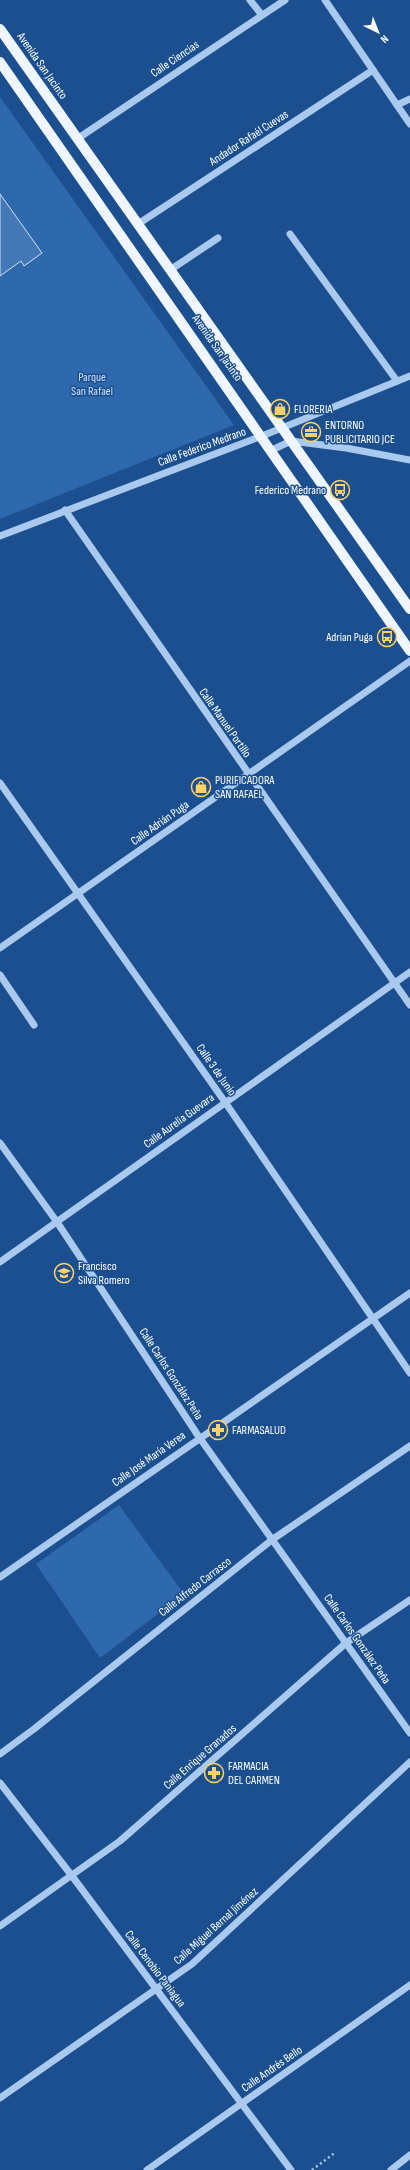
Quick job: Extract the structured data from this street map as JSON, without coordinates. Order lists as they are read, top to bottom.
{
  "streets": {
    "main road": ["Avenida San Jacinto"],
    "street": [
      "Calle Ciencias",
      "Andador Rafaél Cuevas",
      "Calle Federico Medrano",
      "Calle Manuel Portillo",
      "Calle Adrián Puga",
      "Calle 3 de Junio",
      "Calle Aurelia Guevara",
      "Calle Carlos González Peña",
      "Calle José María Verea",
      "Calle Alfredo Carrasco",
      "Calle Enrique Granados",
      "Calle Miguel Bernal Jiménez",
      "Calle Cenobio Paniagua",
      "Calle Andrés Bello"
    ]
  },
  "crossings": [
    ["Calle Ciencias", "Avenida San Jacinto"],
    ["Avenida San Jacinto", "Andador Rafaél Cuevas"],
    ["Avenida San Jacinto", "Calle Federico Medrano"],
    ["Calle Federico Medrano", "Calle Manuel Portillo"],
    ["Calle Manuel Portillo", "Calle Adrián Puga"],
    ["Calle Manuel Portillo", "Calle Aurelia Guevara"],
    ["Calle Adrián Puga", "Calle 3 de Junio"],
    ["Calle 3 de Junio", "Calle Aurelia Guevara"],
    ["Calle 3 de Junio", "Calle José María Verea"],
    ["Calle Aurelia Guevara", "Calle Carlos González Peña"],
    ["Calle Carlos González Peña", "Calle José María Verea"],
    ["Calle Carlos González Peña", "Calle Alfredo Carrasco"],
    ["Calle Carlos González Peña", "Calle Enrique Granados"],
    ["Calle Enrique Granados", "Calle Cenobio Paniagua"],
    ["Calle Miguel Bernal Jiménez", "Calle Cenobio Paniagua"],
    ["Calle Cenobio Paniagua", "Calle Andrés Bello"]
  ],
  "parks": ["Parque San Rafael"],
  "places": {
    "shop": ["FLORERIA", "PURIFICADORA SAN RAFAEL"],
    "office": ["ENTORNO PUBLICITARIO JCE"],
    "bus stop": ["Federico Medrano", "Adrian Puga"],
    "school or university": ["Francisco Silva Romero"],
    "pharmacy": ["FARMASALUD", "FARMACIA DEL CARMEN"]
  },
  "north": "bottom right"
}
